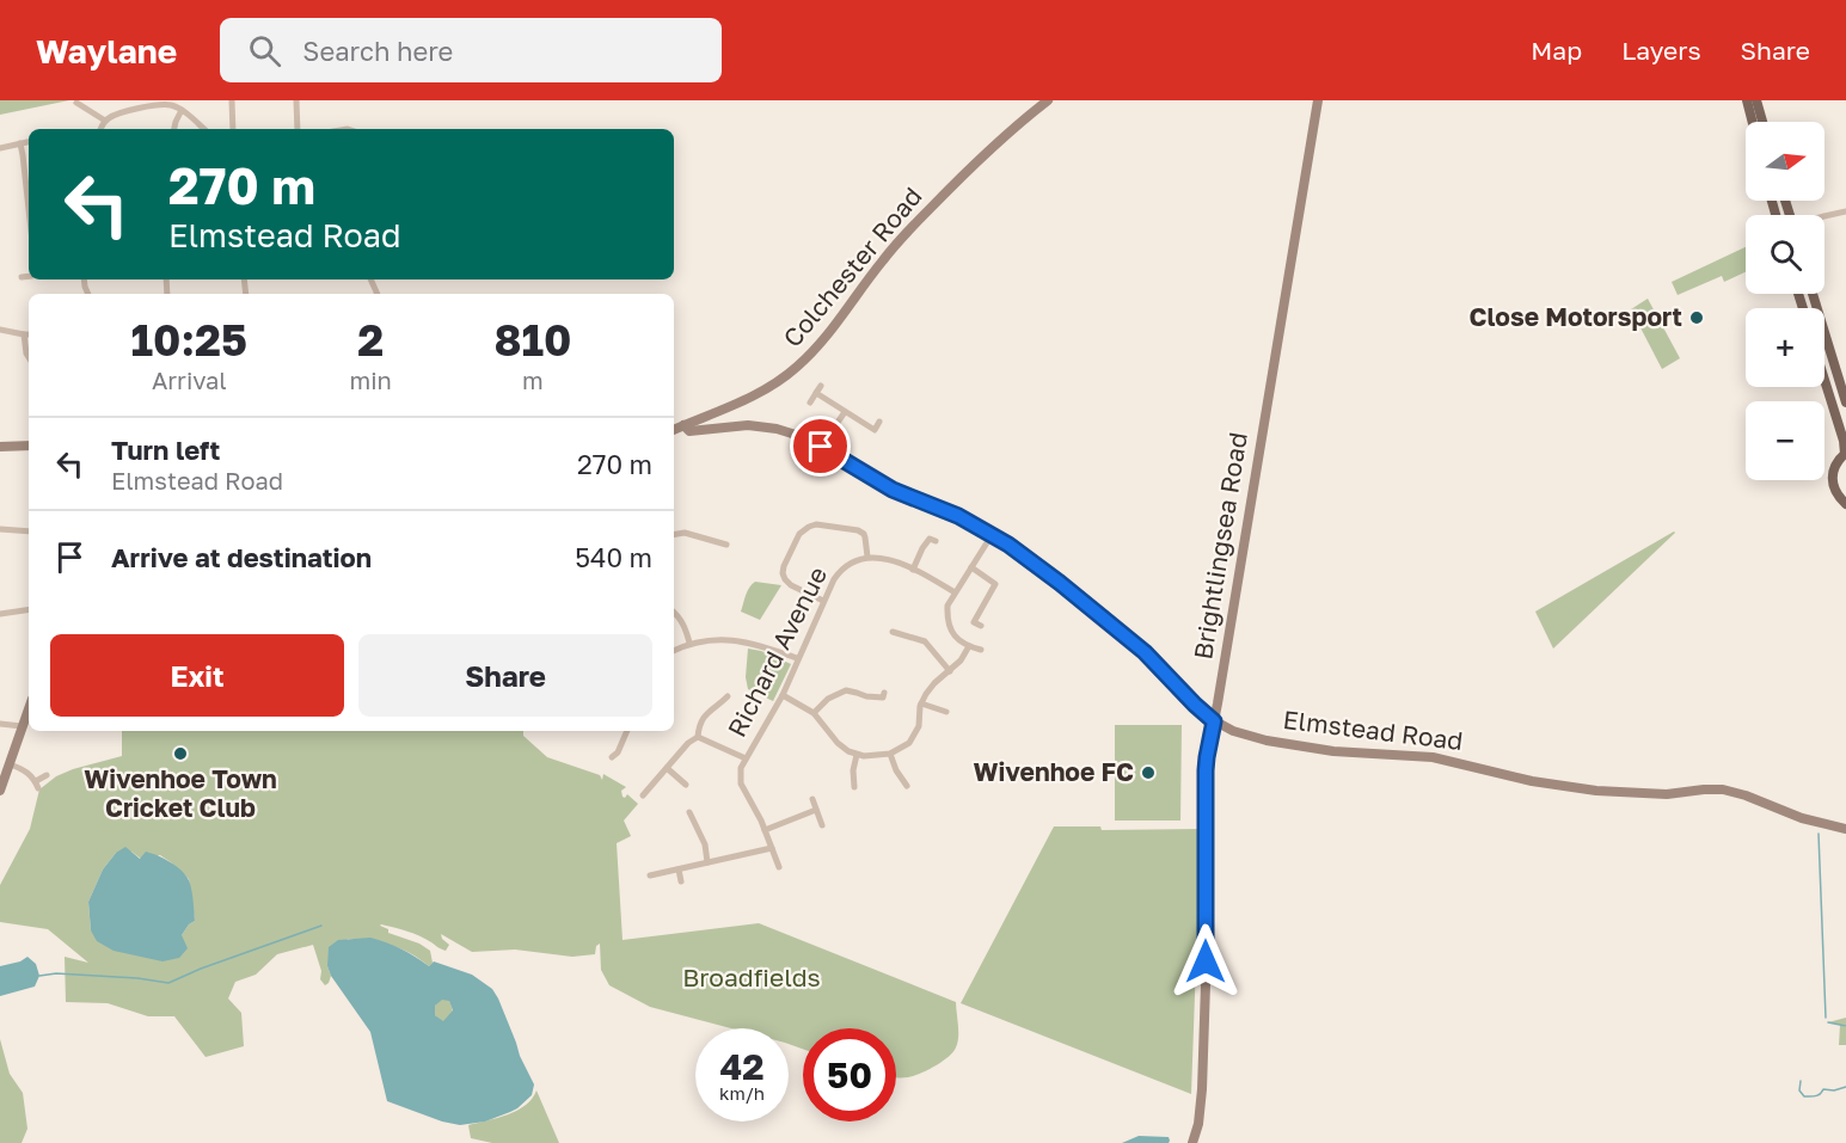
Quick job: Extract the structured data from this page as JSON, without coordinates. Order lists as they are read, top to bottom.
{
  "streets": {
    "main road": ["Colchester Road", "Brightlingsea Road", "Elmstead Road"],
    "street": ["Richard Avenue"]
  },
  "crossings": [
    ["Colchester Road", "Elmstead Road"],
    ["Brightlingsea Road", "Elmstead Road"]
  ],
  "parks": ["Broadfields"],
  "places": ["Close Motorsport", "Wivenhoe Town Cricket Club", "Wivenhoe FC"],
  "north": "right",
  "page": {
    "header": "Waylane",
    "search": "Search here",
    "nav": ["Map", "Layers", "Share"],
    "map_buttons": ["+", "−"],
    "turn": ["270 m", "Elmstead Road"],
    "eta": [
      "10:25",
      "Arrival",
      "2",
      "min",
      "810",
      "m"
    ],
    "list": [
      {
        "name": "Turn left",
        "note": "Elmstead Road",
        "value": "270 m"
      },
      {
        "name": "Arrive at destination",
        "value": "540 m"
      }
    ],
    "buttons": ["Exit", "Share"],
    "speed": "42 km/h",
    "limit": "50"
  }
}
